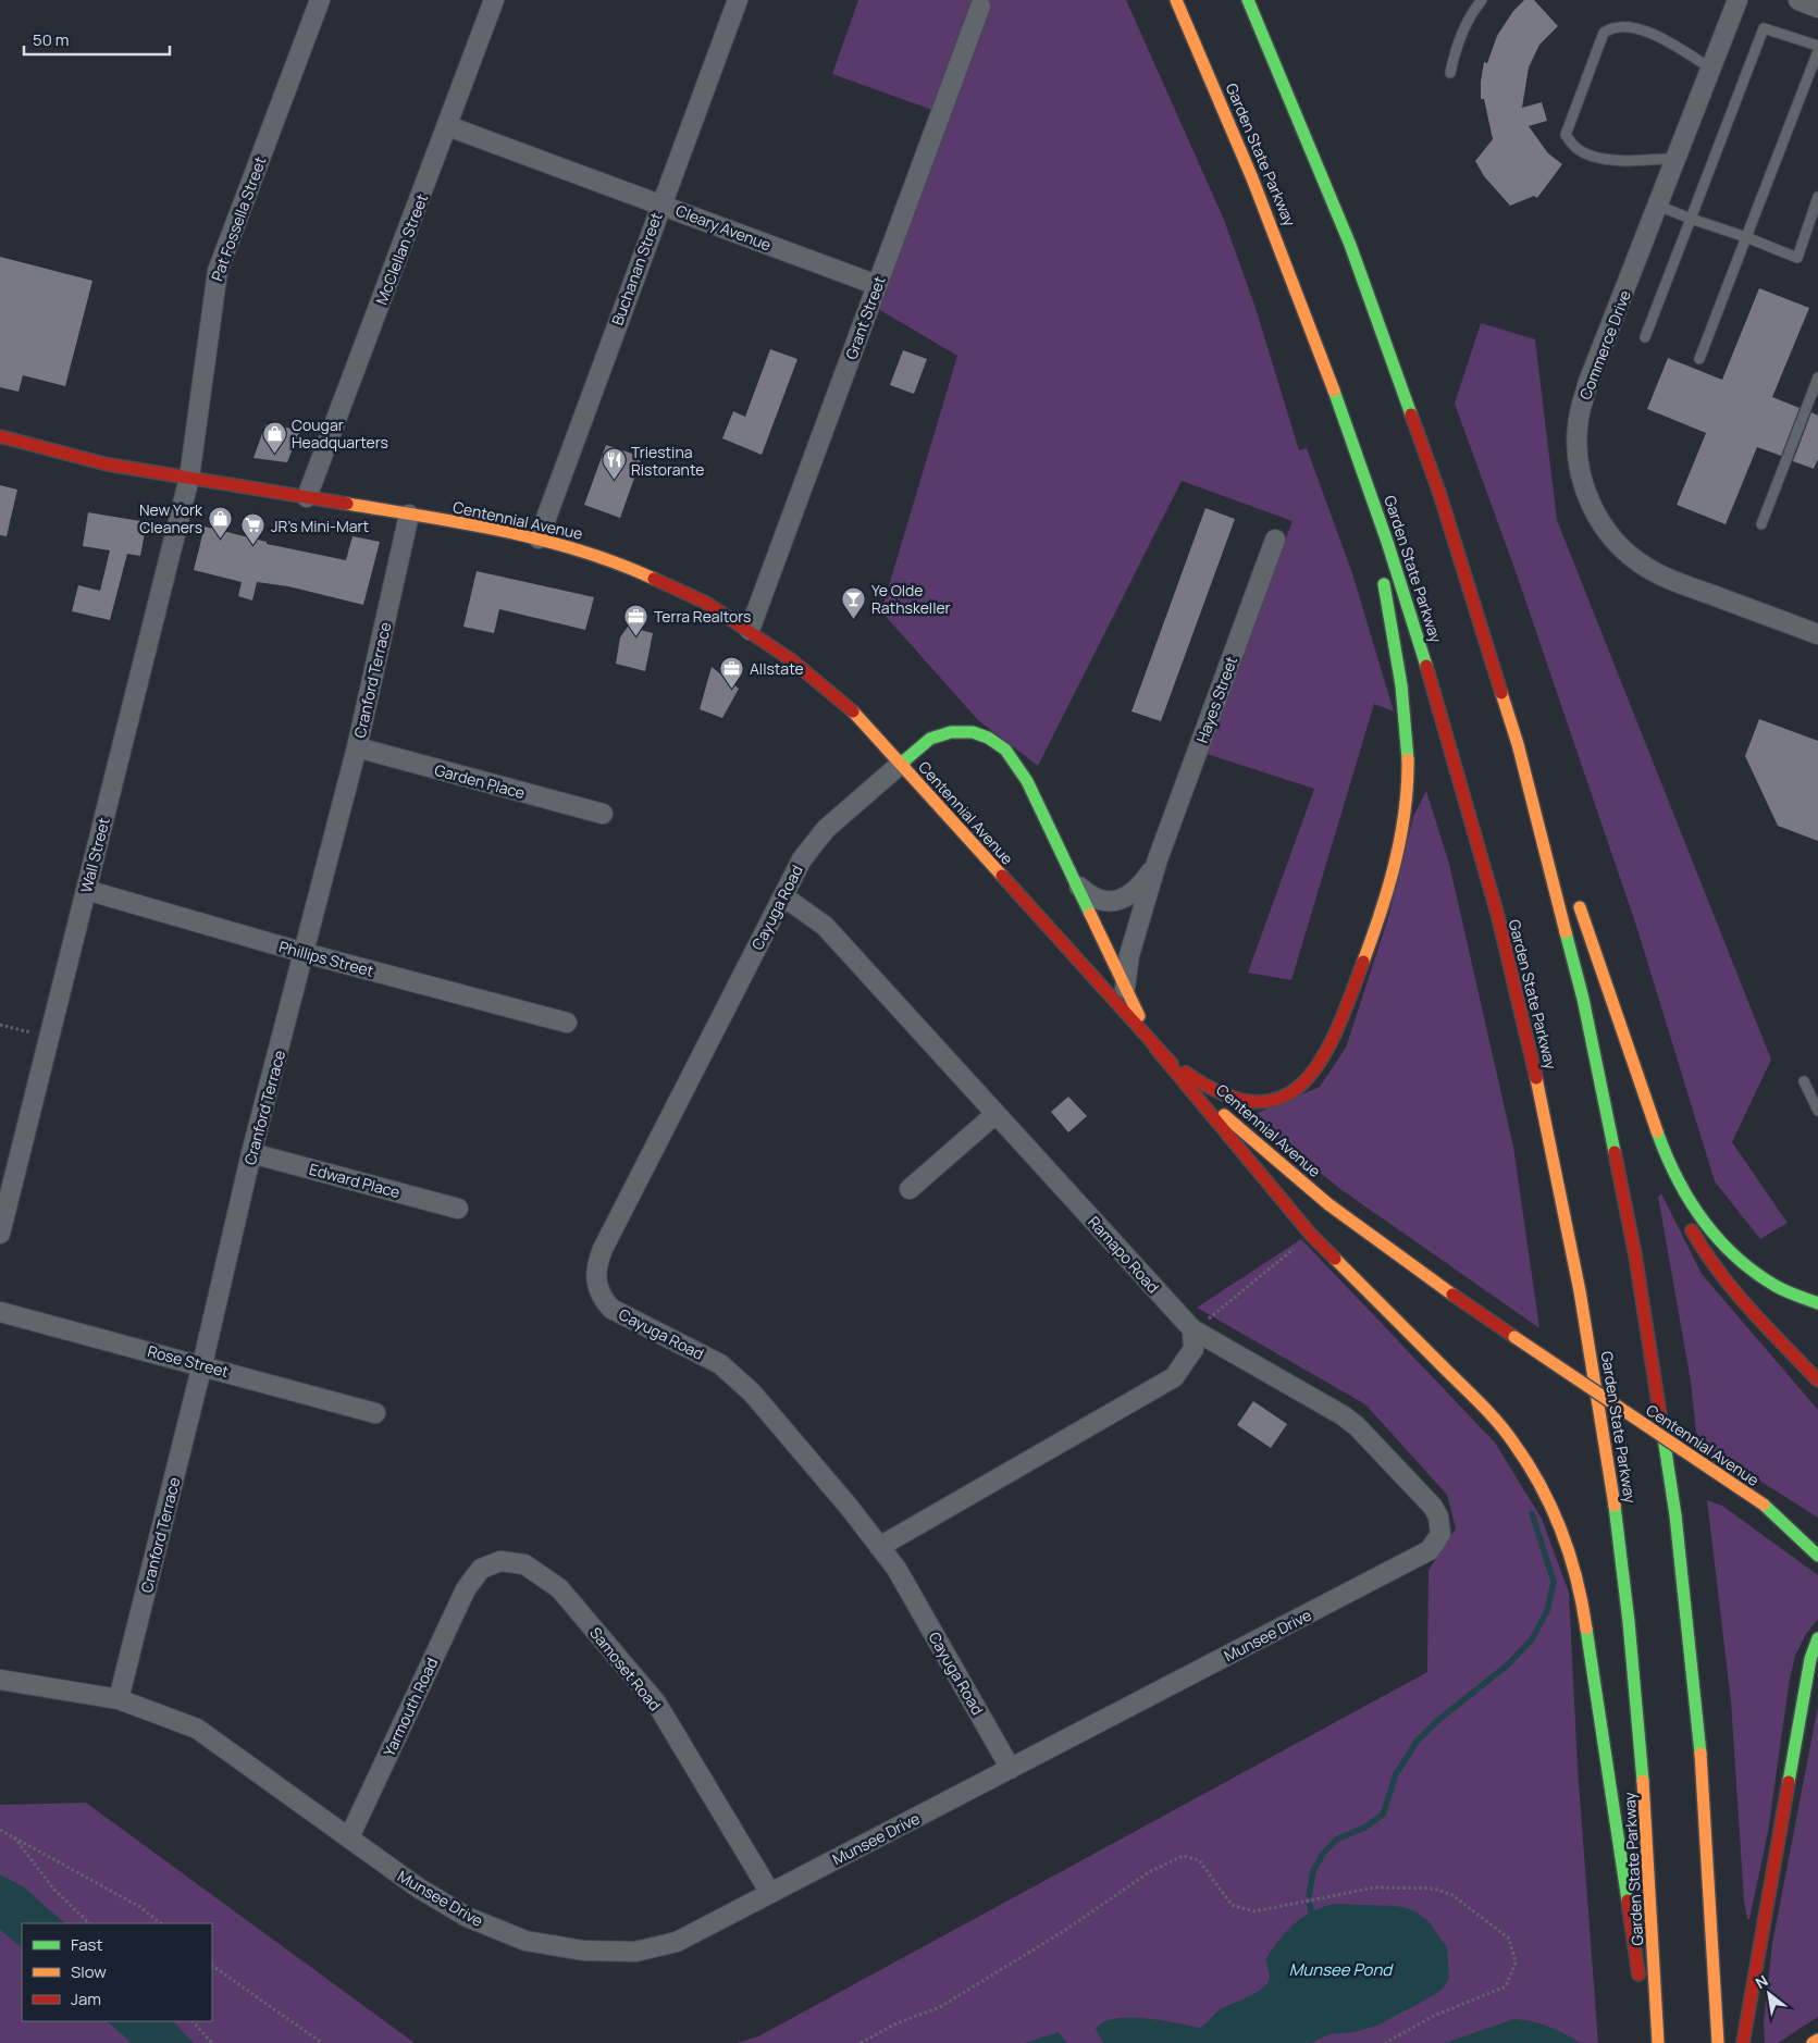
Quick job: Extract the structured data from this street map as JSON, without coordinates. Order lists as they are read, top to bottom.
{
  "streets": {
    "main road": ["Garden State Parkway", "Centennial Avenue"],
    "street": [
      "Pat Fossella Street",
      "Cleary Avenue",
      "McClellan Street",
      "Buchanan Street",
      "Grant Street",
      "Commerce Drive",
      "Cranford Terrace",
      "Hayes Street",
      "Garden Place",
      "Wall Street",
      "Cayuga Road",
      "Phillips Street",
      "Edward Place",
      "Ramapo Road",
      "Rose Street",
      "Munsee Drive",
      "Samoset Road",
      "Yarmouth Road"
    ]
  },
  "crossings": [
    ["Pat Fossella Street", "Centennial Avenue"],
    ["Pat Fossella Street", "Wall Street"],
    ["Cleary Avenue", "McClellan Street"],
    ["Cleary Avenue", "Buchanan Street"],
    ["Cleary Avenue", "Grant Street"],
    ["McClellan Street", "Centennial Avenue"],
    ["Buchanan Street", "Centennial Avenue"],
    ["Grant Street", "Centennial Avenue"],
    ["Centennial Avenue", "Cranford Terrace"],
    ["Centennial Avenue", "Wall Street"],
    ["Centennial Avenue", "Cayuga Road"],
    ["Cranford Terrace", "Garden Place"],
    ["Cranford Terrace", "Phillips Street"],
    ["Cranford Terrace", "Edward Place"],
    ["Cranford Terrace", "Rose Street"],
    ["Cranford Terrace", "Munsee Drive"],
    ["Wall Street", "Phillips Street"],
    ["Cayuga Road", "Ramapo Road"],
    ["Cayuga Road", "Munsee Drive"],
    ["Ramapo Road", "Munsee Drive"],
    ["Munsee Drive", "Samoset Road"],
    ["Munsee Drive", "Yarmouth Road"],
    ["Samoset Road", "Yarmouth Road"]
  ],
  "water": ["Munsee Pond"],
  "places": {
    "shop": ["Cougar Headquarters", "New York Cleaners"],
    "restaurant": ["Triestina Ristorante"],
    "supermarket": ["JR's Mini-Mart"],
    "bar": ["Ye Olde Rathskeller"],
    "office": ["Terra Realtors", "Allstate"]
  },
  "legend": ["Fast", "Slow", "Jam"],
  "scale_bar": "50 m",
  "north": "top left"
}
